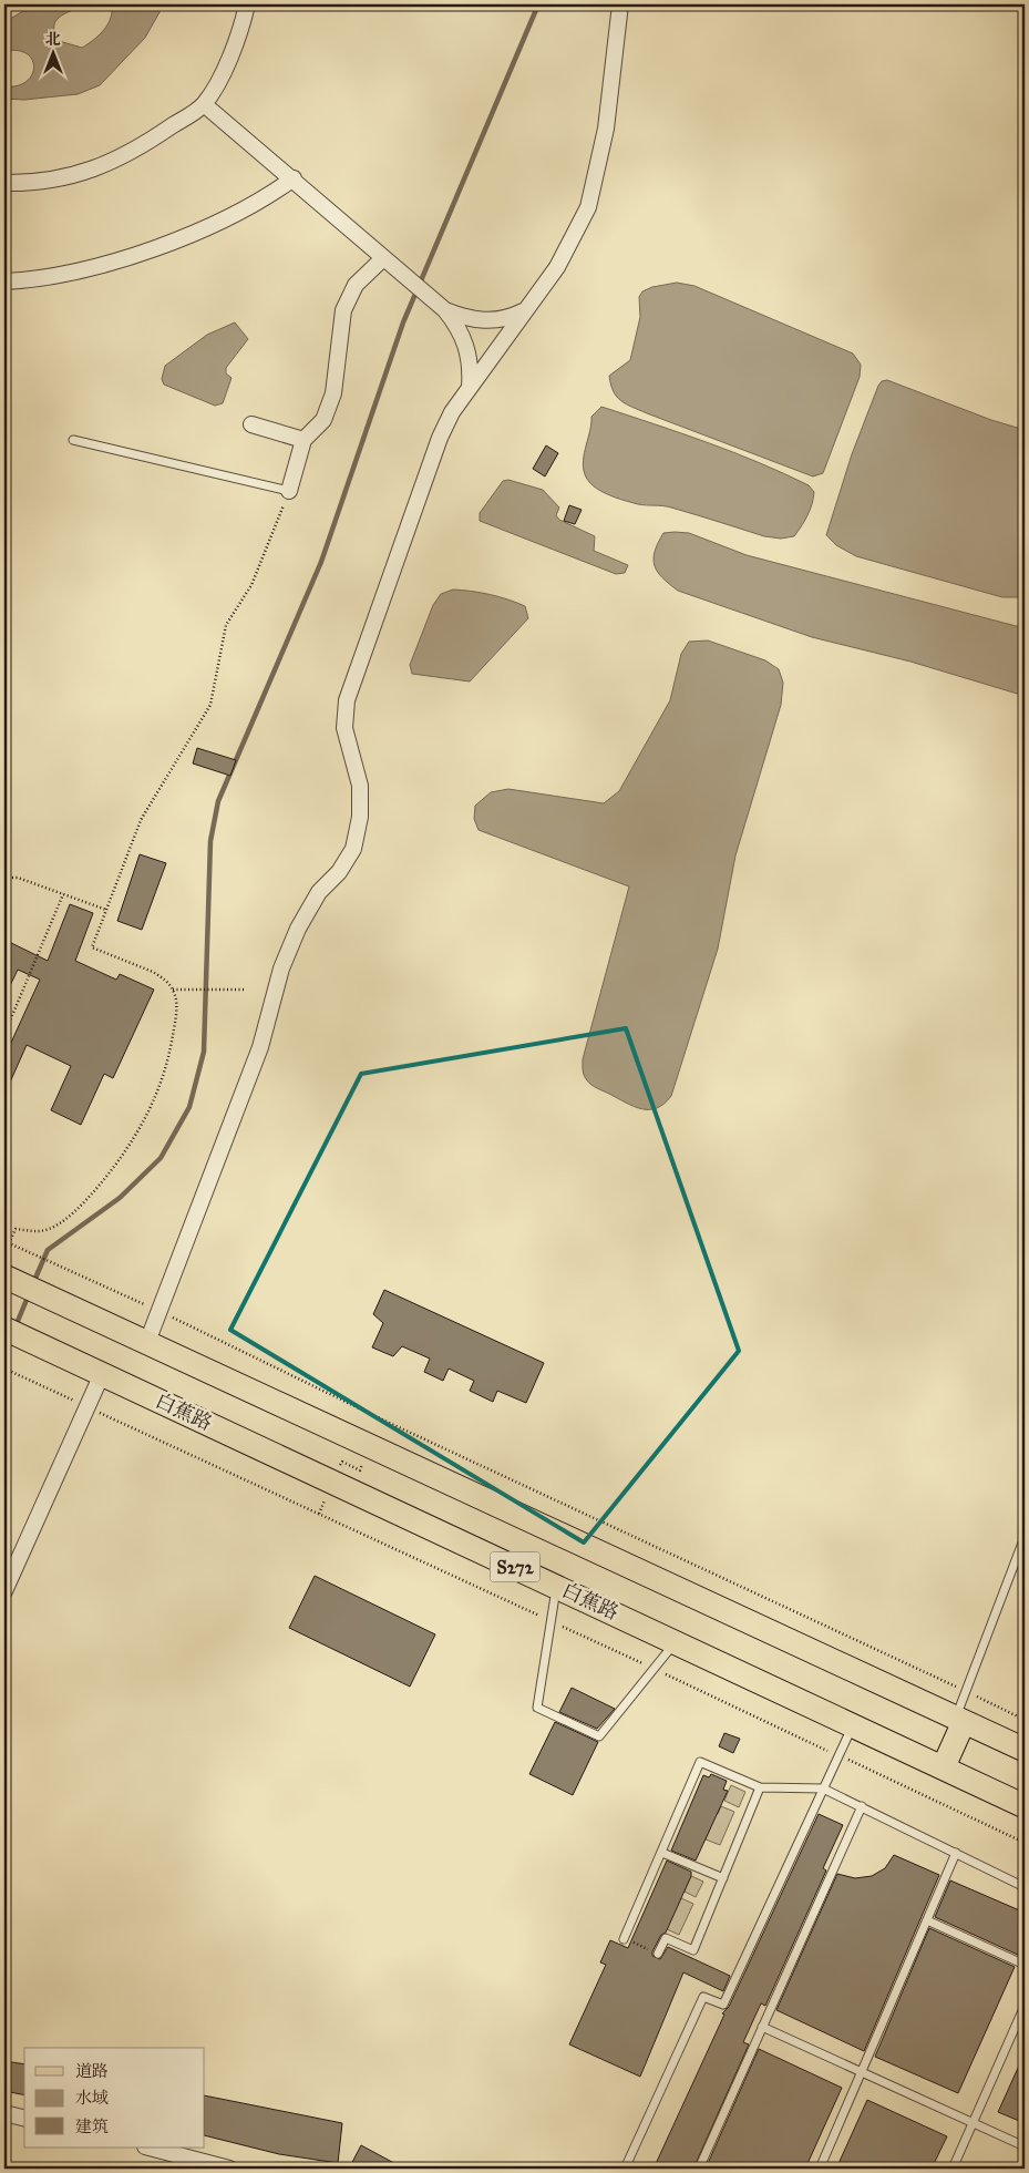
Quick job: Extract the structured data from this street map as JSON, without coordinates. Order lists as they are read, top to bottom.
{
  "streets": {
    "main road": ["白蕉路", "S272"]
  },
  "legend": ["道路", "水域", "建筑"],
  "north": "top"
}
